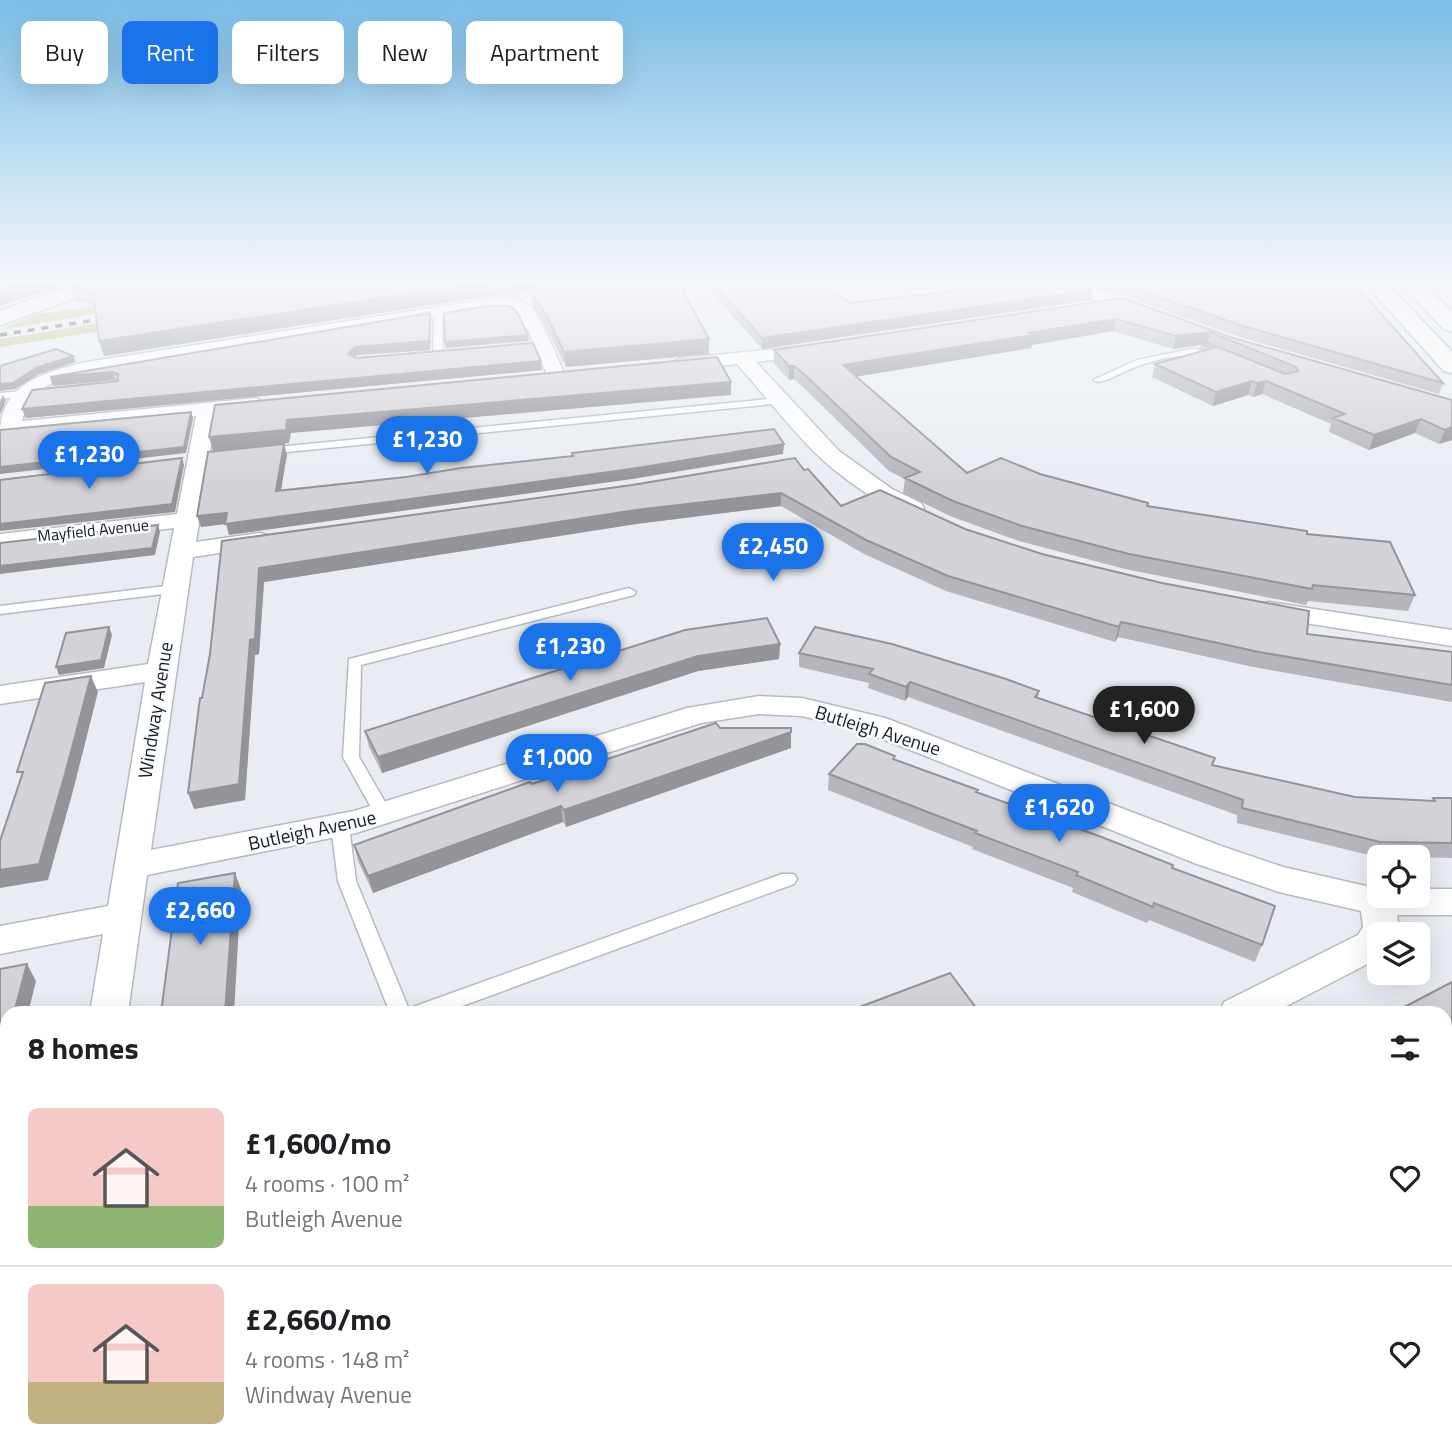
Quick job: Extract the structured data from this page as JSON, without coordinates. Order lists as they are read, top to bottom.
{
  "streets": {
    "street": ["Mayfield Avenue", "Windway Avenue", "Butleigh Avenue"]
  },
  "crossings": [
    ["Mayfield Avenue", "Windway Avenue"],
    ["Windway Avenue", "Butleigh Avenue"]
  ],
  "page": {
    "chip": [
      "Buy",
      "Rent",
      "Filters",
      "New",
      "Apartment"
    ],
    "price": [
      "£1,230",
      "£1,230",
      "£2,450",
      "£1,230",
      "£1,600",
      "£1,000",
      "£1,620",
      "£2,660"
    ],
    "heading": "8 homes",
    "list": [
      {
        "name": "£1,600/mo",
        "note": "4 rooms · 100 m² · Butleigh Avenue"
      },
      {
        "name": "£2,660/mo",
        "note": "4 rooms · 148 m² · Windway Avenue"
      }
    ]
  }
}
